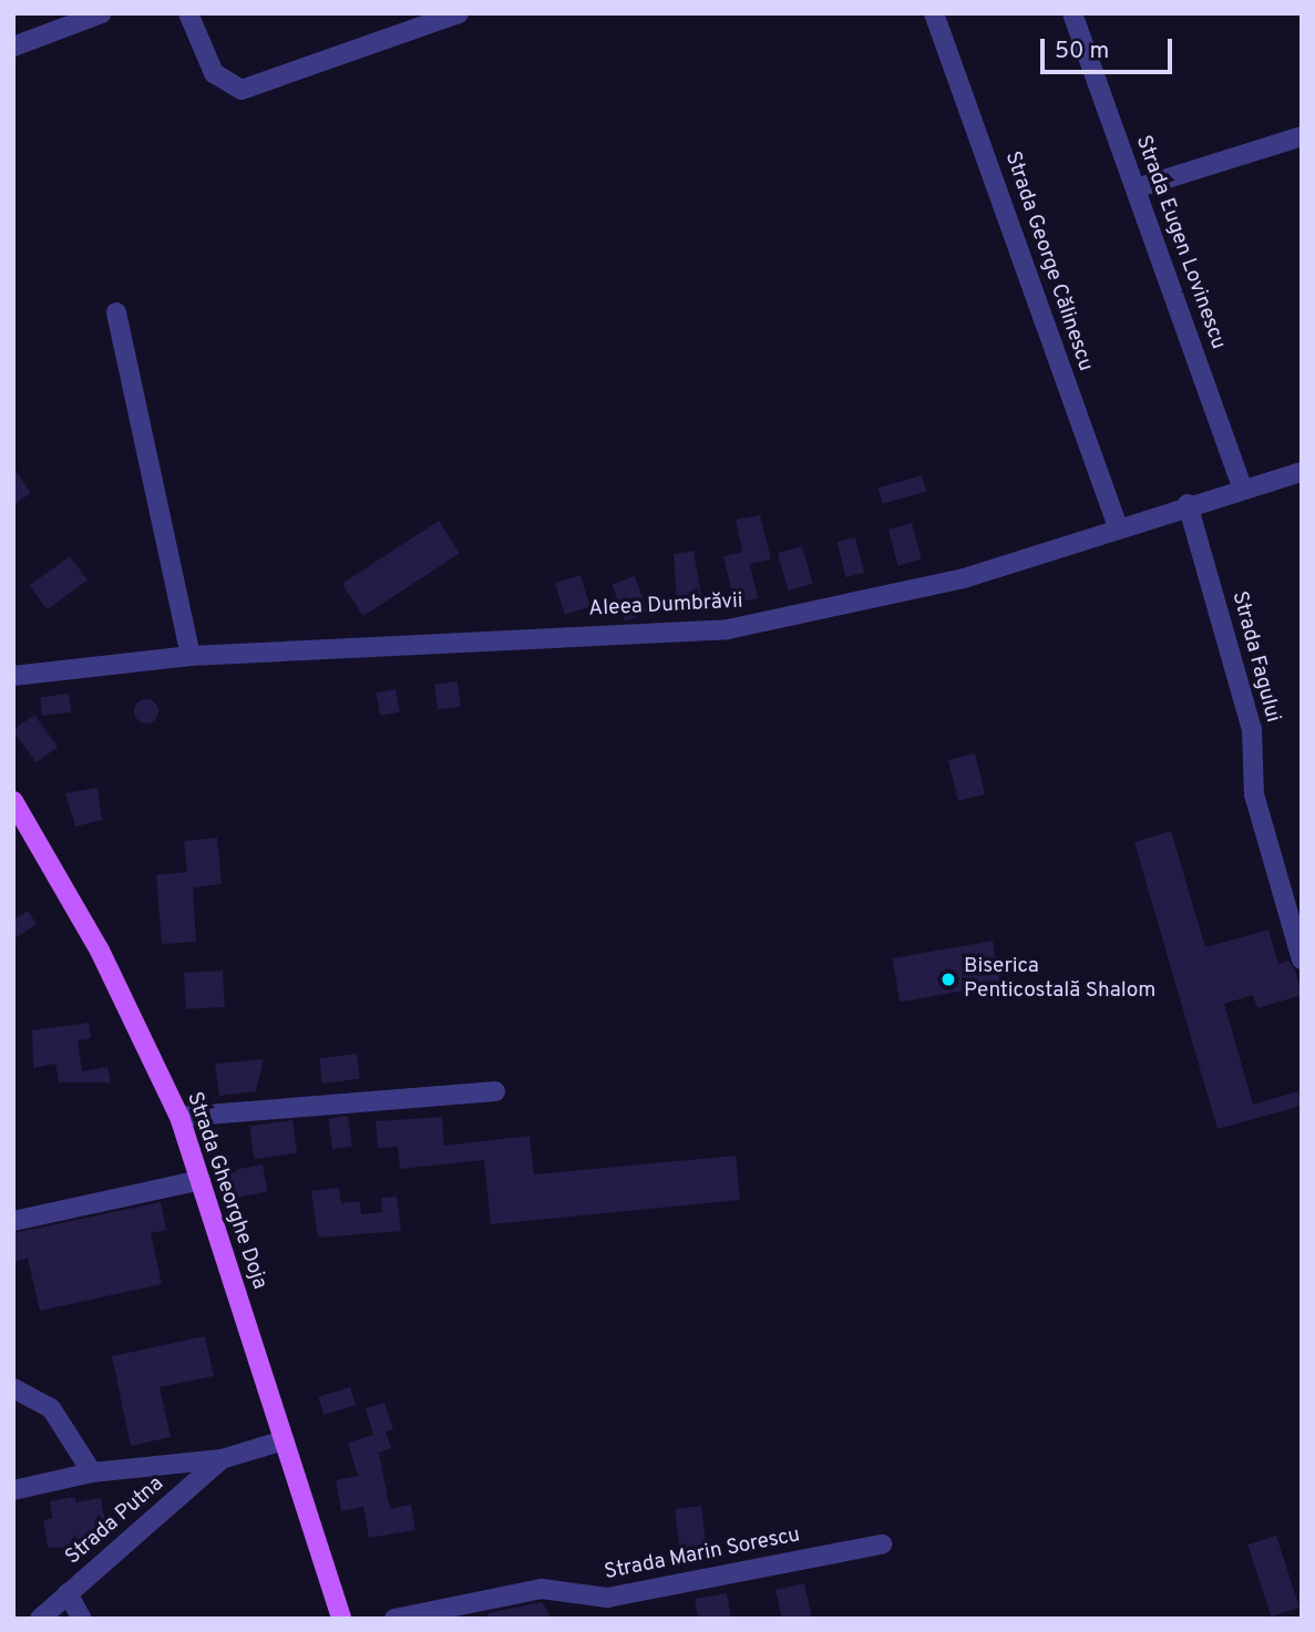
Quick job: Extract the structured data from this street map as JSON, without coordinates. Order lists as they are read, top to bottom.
{
  "streets": {
    "main road": ["Strada Gheorghe Doja"],
    "street": [
      "Strada Eugen Lovinescu",
      "Strada George Călinescu",
      "Aleea Dumbrăvii",
      "Strada Fagului",
      "Strada Putna",
      "Strada Marin Sorescu"
    ]
  },
  "crossings": [
    ["Strada Eugen Lovinescu", "Aleea Dumbrăvii"],
    ["Strada George Călinescu", "Aleea Dumbrăvii"],
    ["Aleea Dumbrăvii", "Strada Fagului"],
    ["Strada Gheorghe Doja", "Strada Putna"]
  ],
  "places": ["Biserica Penticostală Shalom"],
  "scale_bar": "50 m"
}
